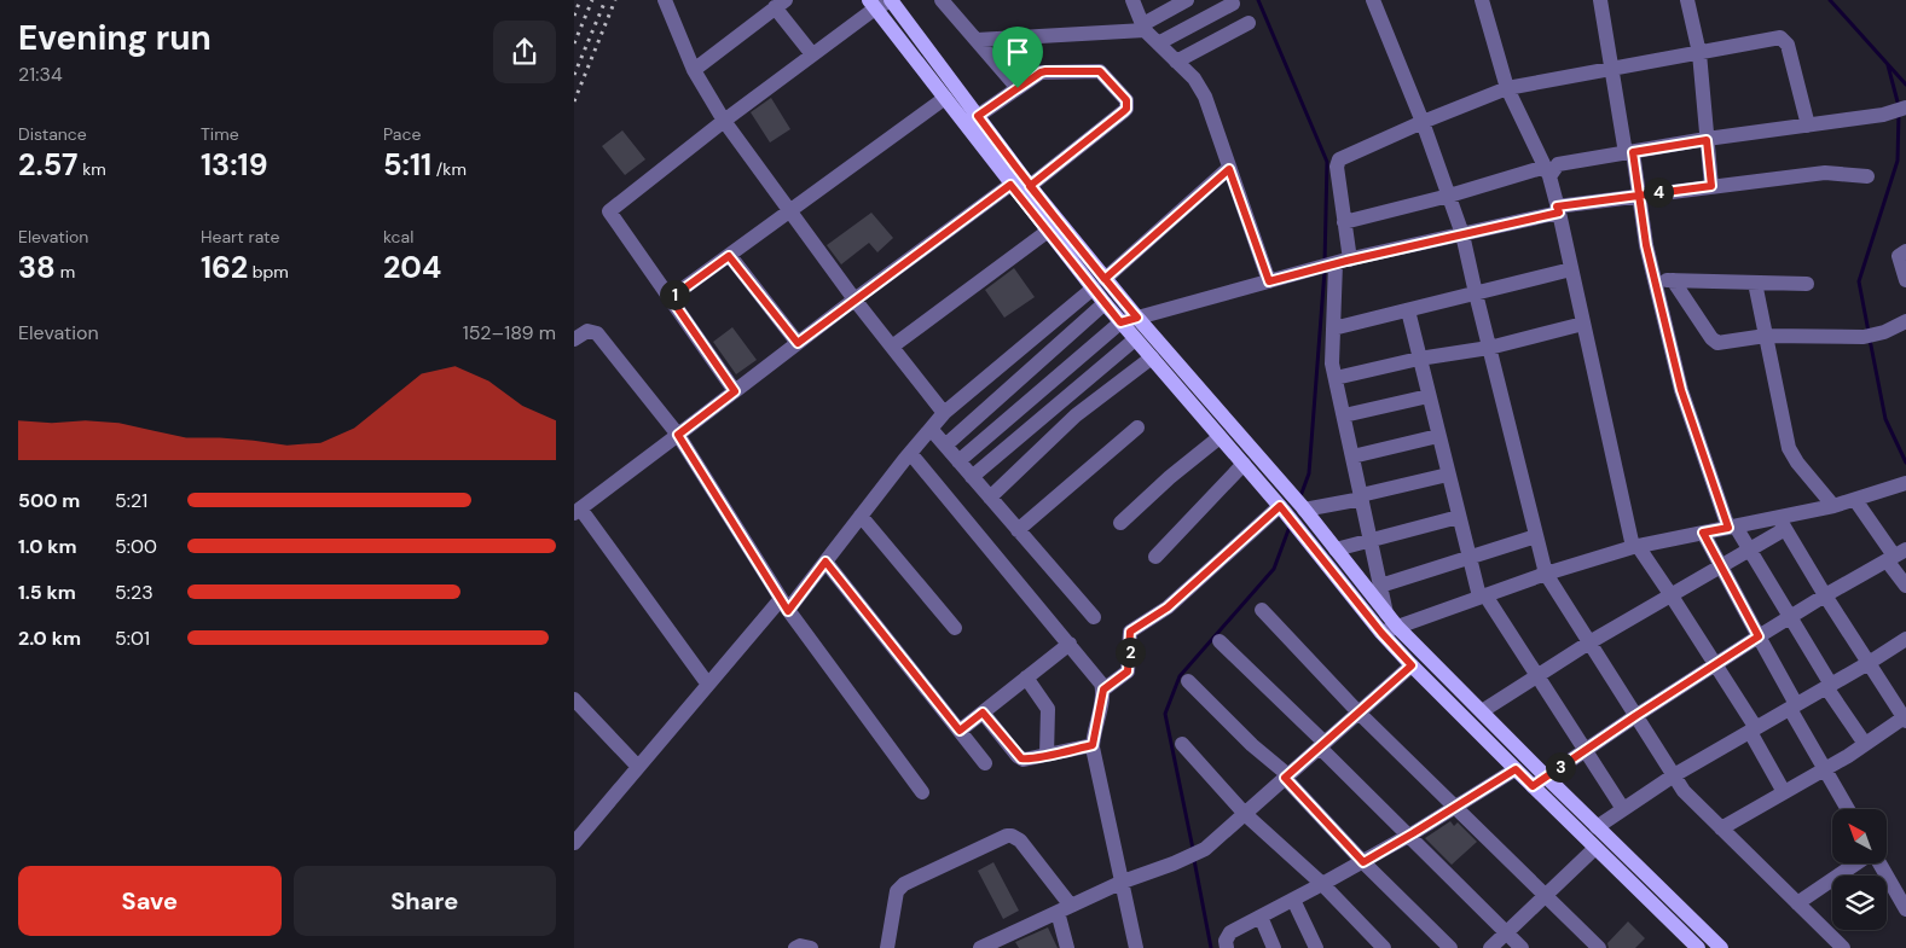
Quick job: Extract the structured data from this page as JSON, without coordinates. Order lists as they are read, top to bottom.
{
  "north": "top left",
  "page": {
    "heading": ["Evening run", "21:34"],
    "stats": [
      ["Distance", "2.57 km"],
      ["Time", "13:19"],
      ["Pace", "5:11 /km"],
      ["Elevation", "38 m"],
      ["Heart rate", "162 bpm"],
      ["kcal", "204"]
    ],
    "pins": [
      "4",
      "1",
      "2",
      "3"
    ],
    "chart": ["Elevation", "152–189 m"],
    "list": [
      {
        "name": "500 m",
        "note": "5:21"
      },
      {
        "name": "1.0 km",
        "note": "5:00"
      },
      {
        "name": "1.5 km",
        "note": "5:23"
      },
      {
        "name": "2.0 km",
        "note": "5:01"
      }
    ],
    "buttons": ["Save", "Share"]
  }
}
